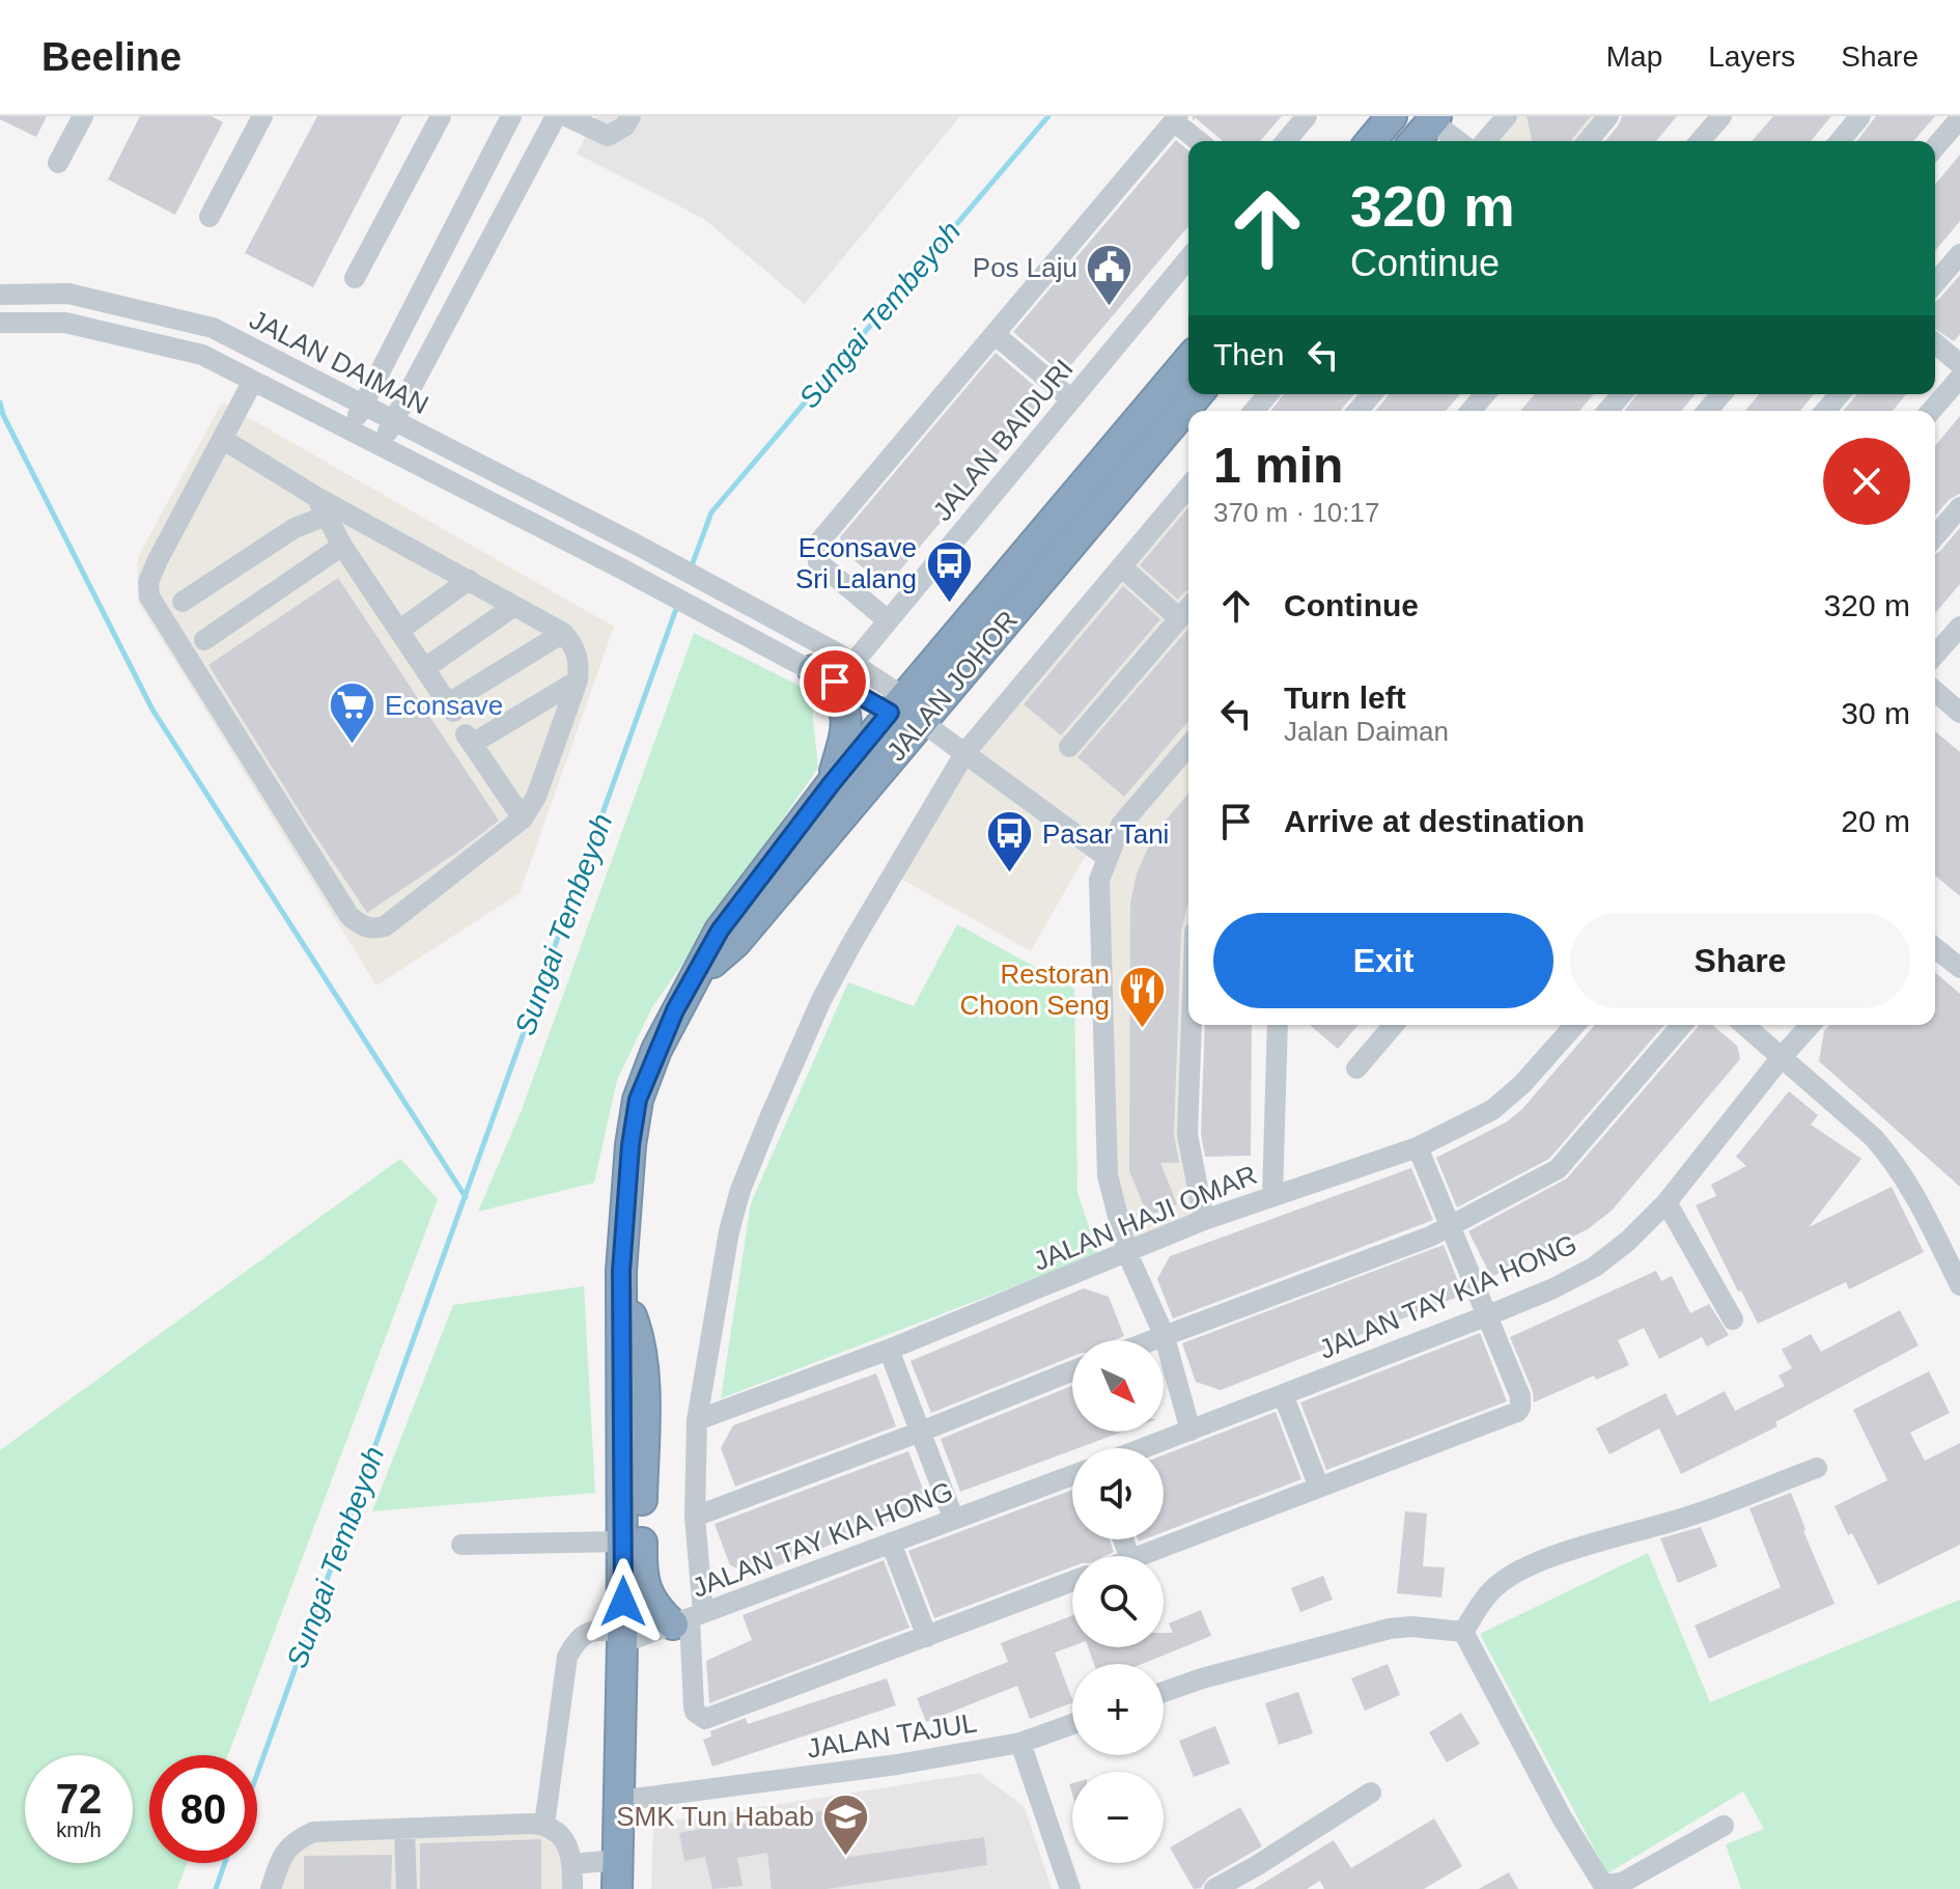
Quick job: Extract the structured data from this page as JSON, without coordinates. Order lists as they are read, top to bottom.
{
  "streets": {
    "highway": ["JALAN JOHOR"],
    "street": [
      "JALAN DAIMAN",
      "JALAN BAIDURI",
      "JALAN HAJI OMAR",
      "JALAN TAY KIA HONG",
      "JALAN TAJUL"
    ]
  },
  "crossings": [
    ["JALAN DAIMAN", "JALAN BAIDURI"],
    ["JALAN JOHOR", "JALAN TAY KIA HONG"],
    ["JALAN JOHOR", "JALAN TAJUL"]
  ],
  "water": ["Sungai Tembeyoh"],
  "places": {
    "public building": ["Pos Laju"],
    "bus stop": ["Econsave Sri Lalang", "Pasar Tani"],
    "supermarket": ["Econsave"],
    "restaurant": ["Restoran Choon Seng"],
    "school or university": ["SMK Tun Habab"]
  },
  "north": "bottom right",
  "page": {
    "header": "Beeline",
    "nav": ["Map", "Layers", "Share"],
    "turn": ["320 m", "Continue"],
    "then": "Then",
    "heading": ["1 min", "370 m · 10:17"],
    "list": [
      {
        "name": "Continue",
        "value": "320 m"
      },
      {
        "name": "Turn left",
        "note": "Jalan Daiman",
        "value": "30 m"
      },
      {
        "name": "Arrive at destination",
        "value": "20 m"
      }
    ],
    "buttons": ["Exit", "Share"],
    "map_buttons": ["+", "−"],
    "speed": "72 km/h",
    "limit": "80"
  }
}
